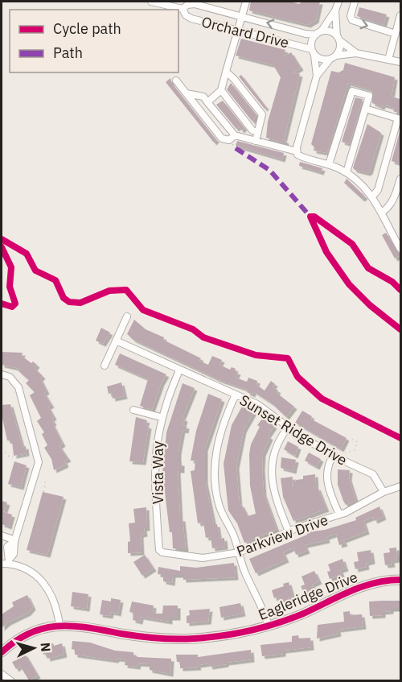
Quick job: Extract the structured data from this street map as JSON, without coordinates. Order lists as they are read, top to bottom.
{
  "streets": {
    "main road": ["Eagleridge Drive"],
    "street": [
      "Orchard Drive",
      "Sunset Ridge Drive",
      "Vista Way",
      "Parkview Drive"
    ]
  },
  "crossings": [
    ["Sunset Ridge Drive", "Vista Way"],
    ["Sunset Ridge Drive", "Parkview Drive"],
    ["Vista Way", "Parkview Drive"]
  ],
  "legend": ["Cycle path", "Path"],
  "north": "right"
}
